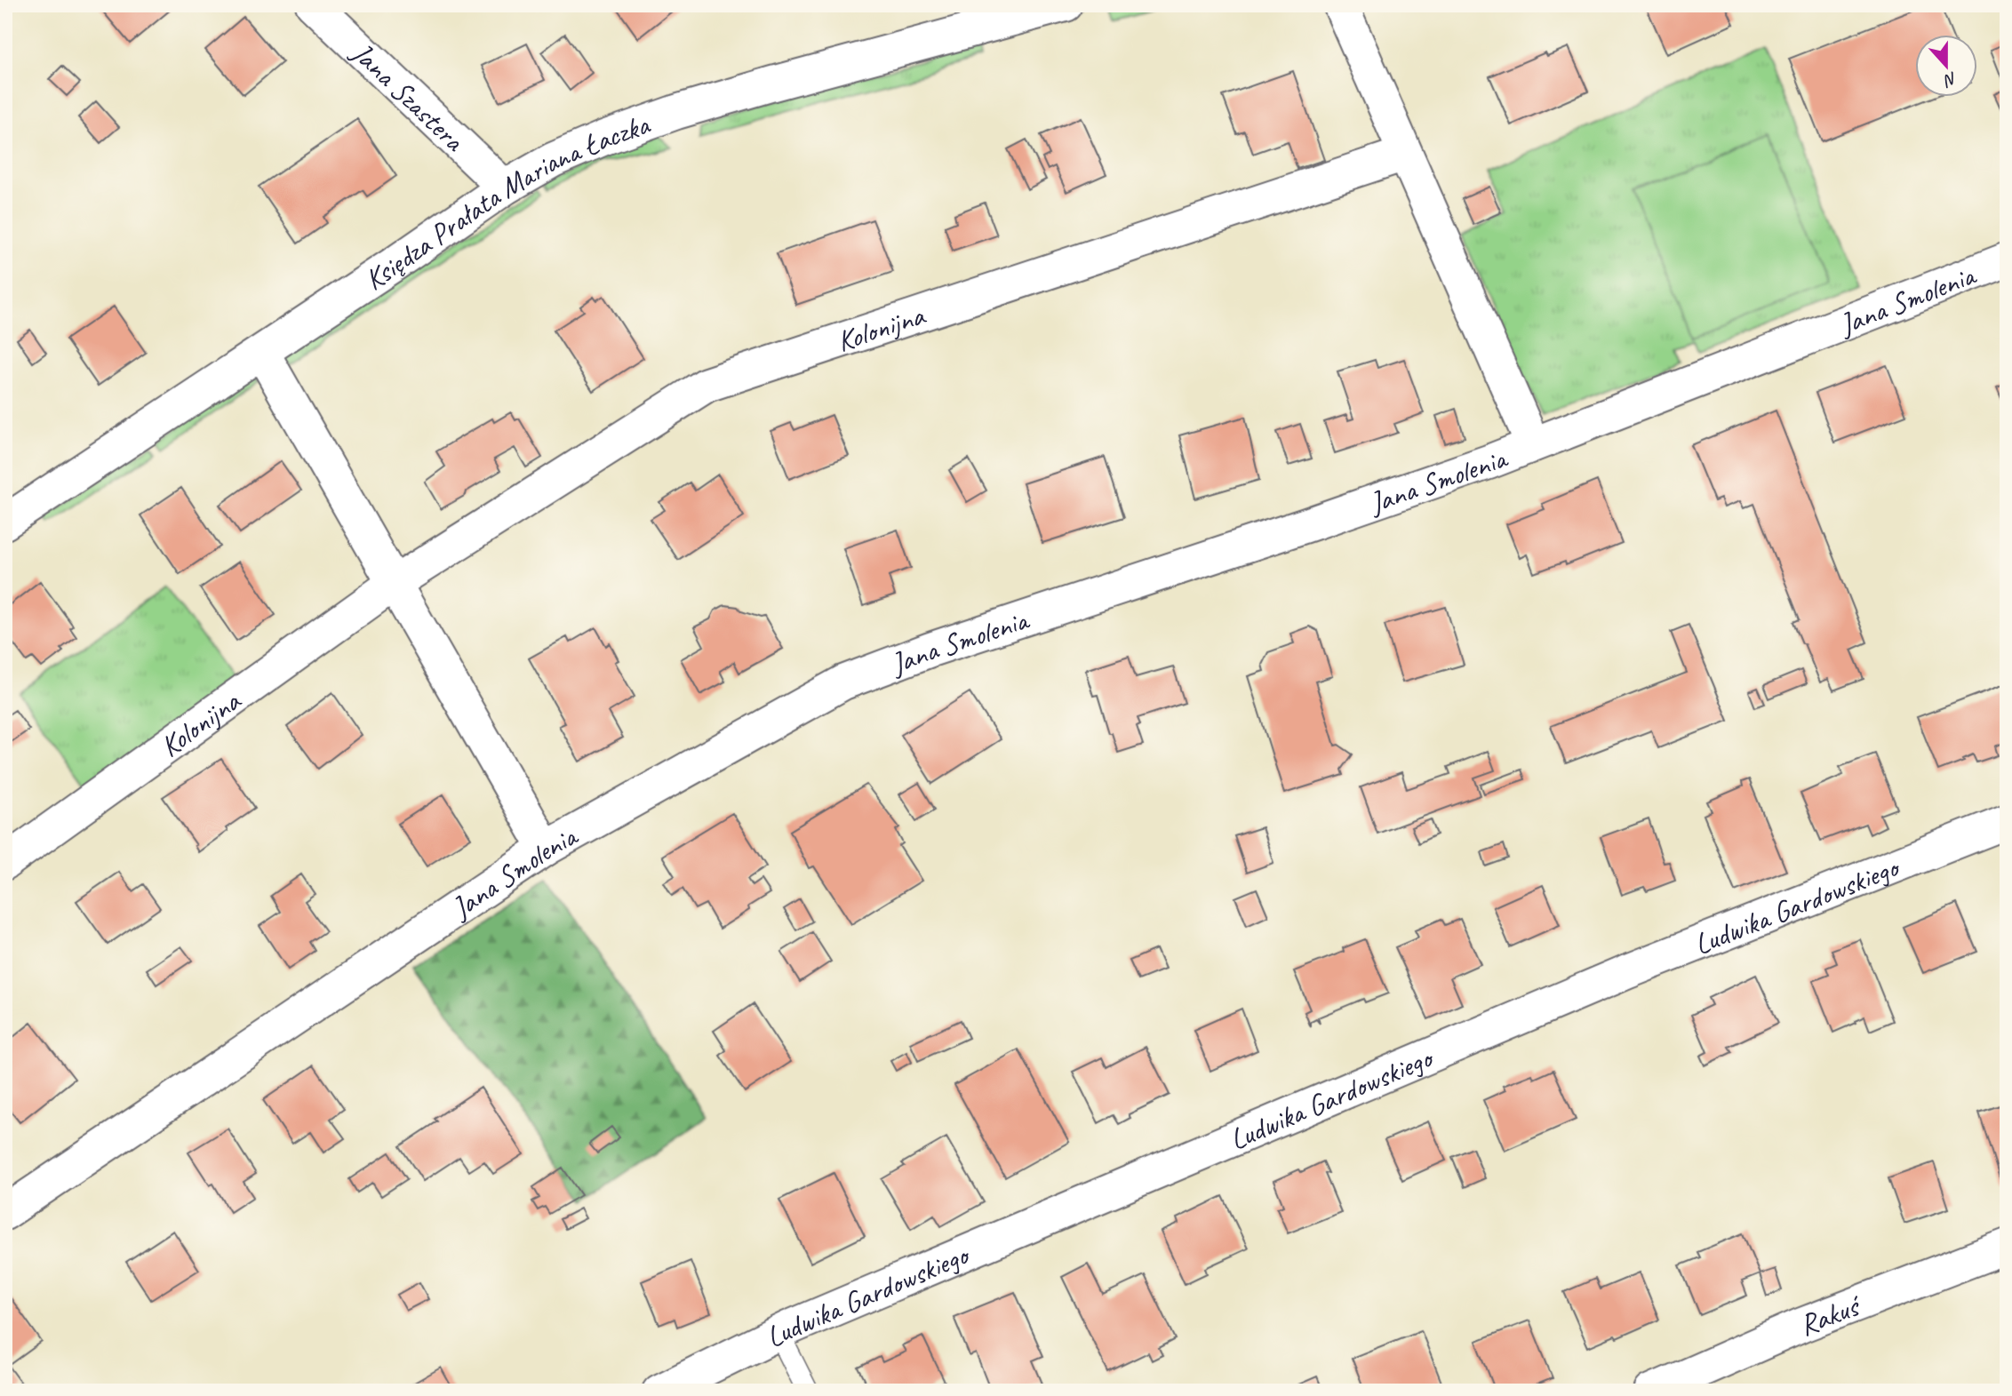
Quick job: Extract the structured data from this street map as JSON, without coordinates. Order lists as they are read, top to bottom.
{
  "streets": {
    "street": [
      "Jana Szastera",
      "Księdza Prałata Mariana Łaczka",
      "Jana Smolenia",
      "Kolonijna",
      "Ludwika Gardowskiego",
      "Rakuś"
    ]
  },
  "crossings": [
    ["Jana Szastera", "Księdza Prałata Mariana Łaczka"]
  ],
  "north": "bottom"
}
